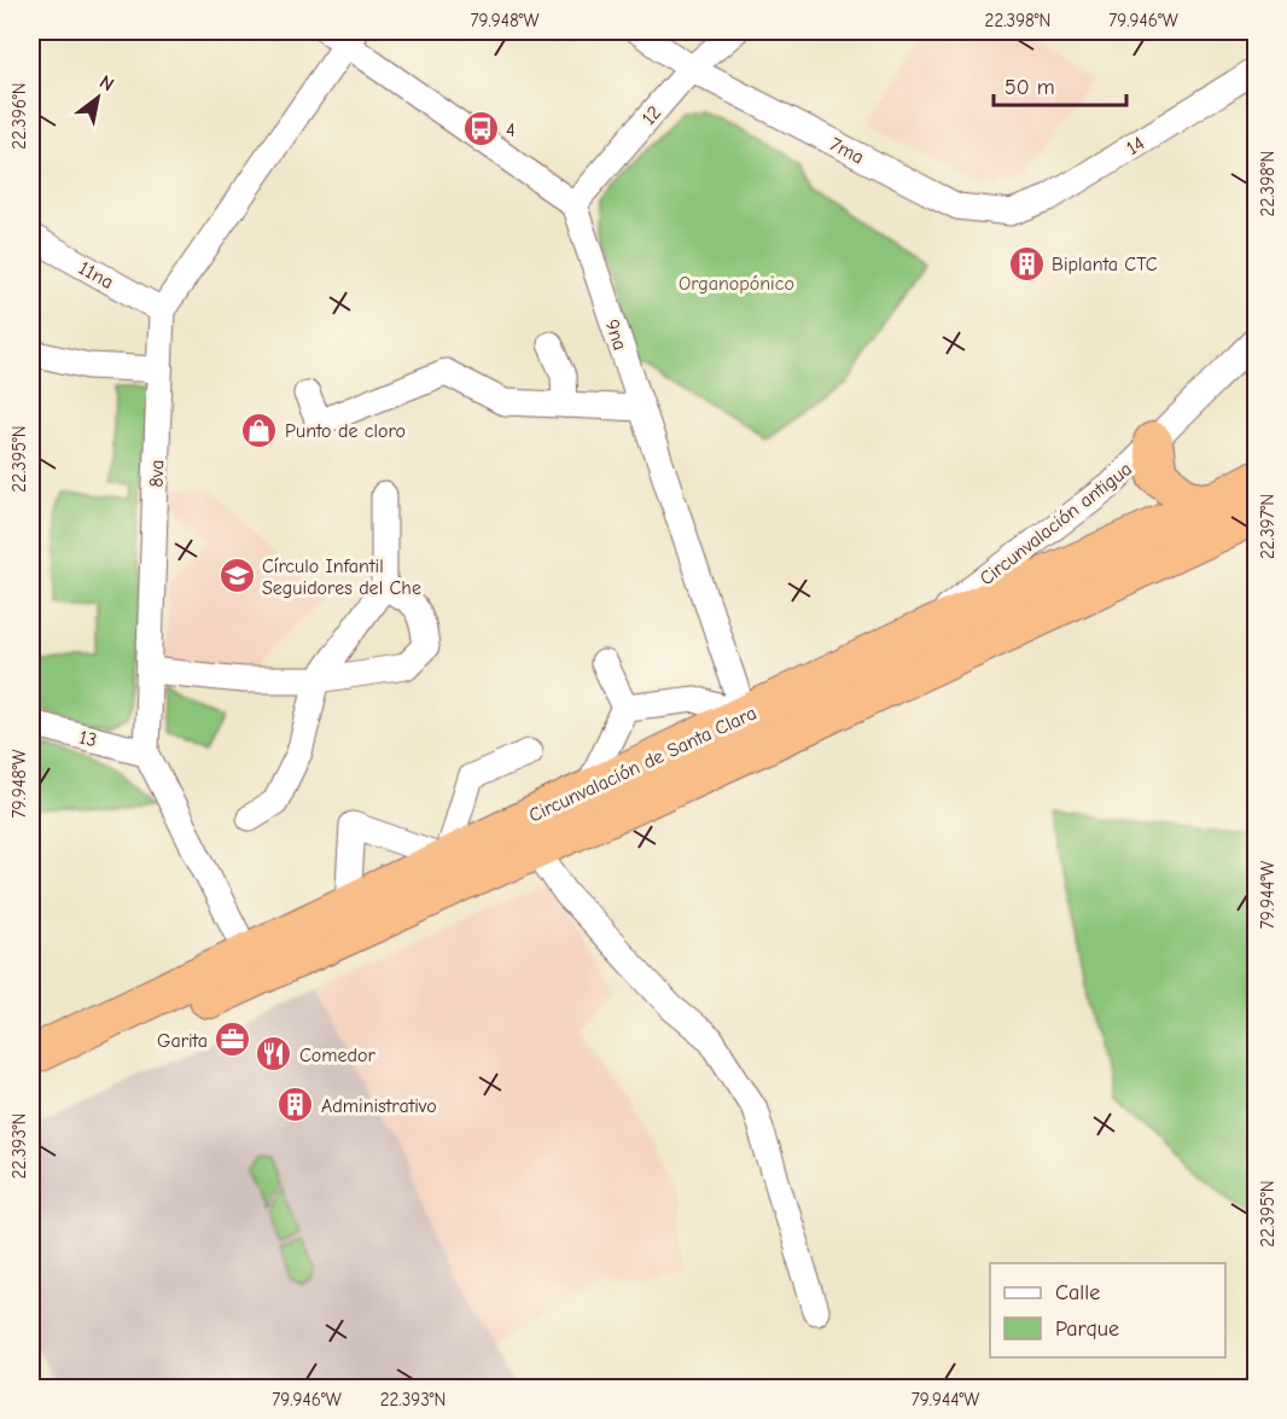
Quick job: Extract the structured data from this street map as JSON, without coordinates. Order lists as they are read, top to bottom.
{
  "streets": {
    "highway": ["Circunvalación de Santa Clara"],
    "street": [
      "12",
      "14",
      "7ma",
      "11na",
      "9na",
      "8va",
      "Circunvalación antigua",
      "13"
    ]
  },
  "crossings": [
    ["12", "7ma"],
    ["12", "9na"],
    ["14", "7ma"],
    ["11na", "8va"],
    ["9na", "Circunvalación de Santa Clara"],
    ["8va", "13"],
    ["8va", "Circunvalación de Santa Clara"],
    ["Circunvalación antigua", "Circunvalación de Santa Clara"]
  ],
  "parks": ["Organopónico"],
  "places": {
    "bus stop": ["4"],
    "building": ["Biplanta CTC", "Administrativo"],
    "shop": ["Punto de cloro"],
    "school or university": ["Círculo Infantil Seguidores del Che"],
    "office": ["Garita"],
    "restaurant": ["Comedor"]
  },
  "legend": ["Calle", "Parque"],
  "scale_bar": "50 m",
  "north": "top right",
  "coordinates": [
    "79.948°W",
    "22.398°N",
    "79.946°W",
    "22.396°N",
    "22.395°N",
    "22.397°N",
    "79.944°W",
    "22.393°N"
  ]
}
